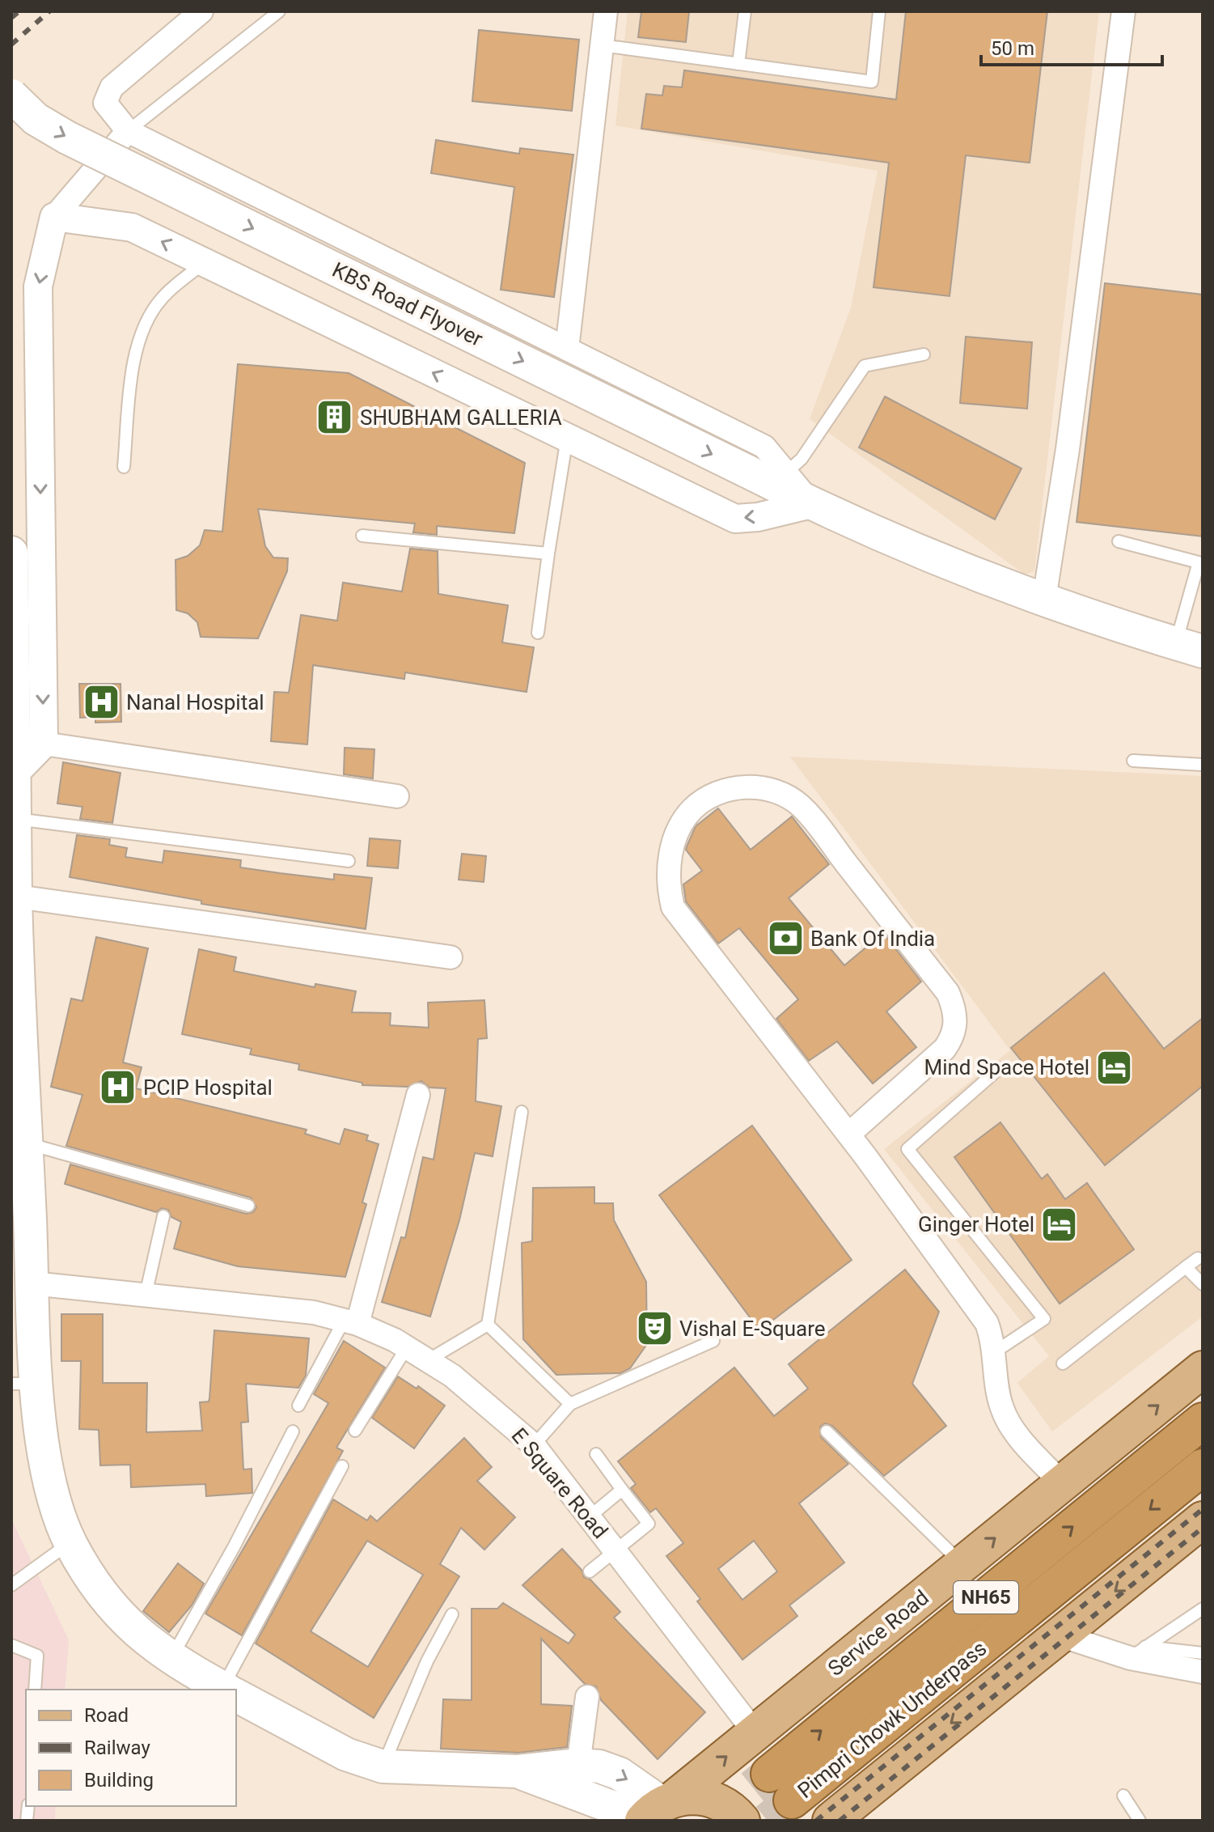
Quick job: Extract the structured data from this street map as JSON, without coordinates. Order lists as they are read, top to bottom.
{
  "streets": {
    "highway": ["NH65", "Pimpri Chowk Underpass"],
    "main road": ["KBS Road Flyover", "Service Road"],
    "street": ["E Square Road"]
  },
  "crossings": [
    ["E Square Road", "Service Road"]
  ],
  "one_way": ["KBS Road Flyover"],
  "places": {
    "building": ["SHUBHAM GALLERIA"],
    "hospital": ["Nanal Hospital", "PCIP Hospital"],
    "bank": ["Bank Of India"],
    "hotel": ["Mind Space Hotel", "Ginger Hotel"],
    "theatre": ["Vishal E-Square"]
  },
  "legend": ["Road", "Railway", "Building"],
  "scale_bar": "50 m"
}
